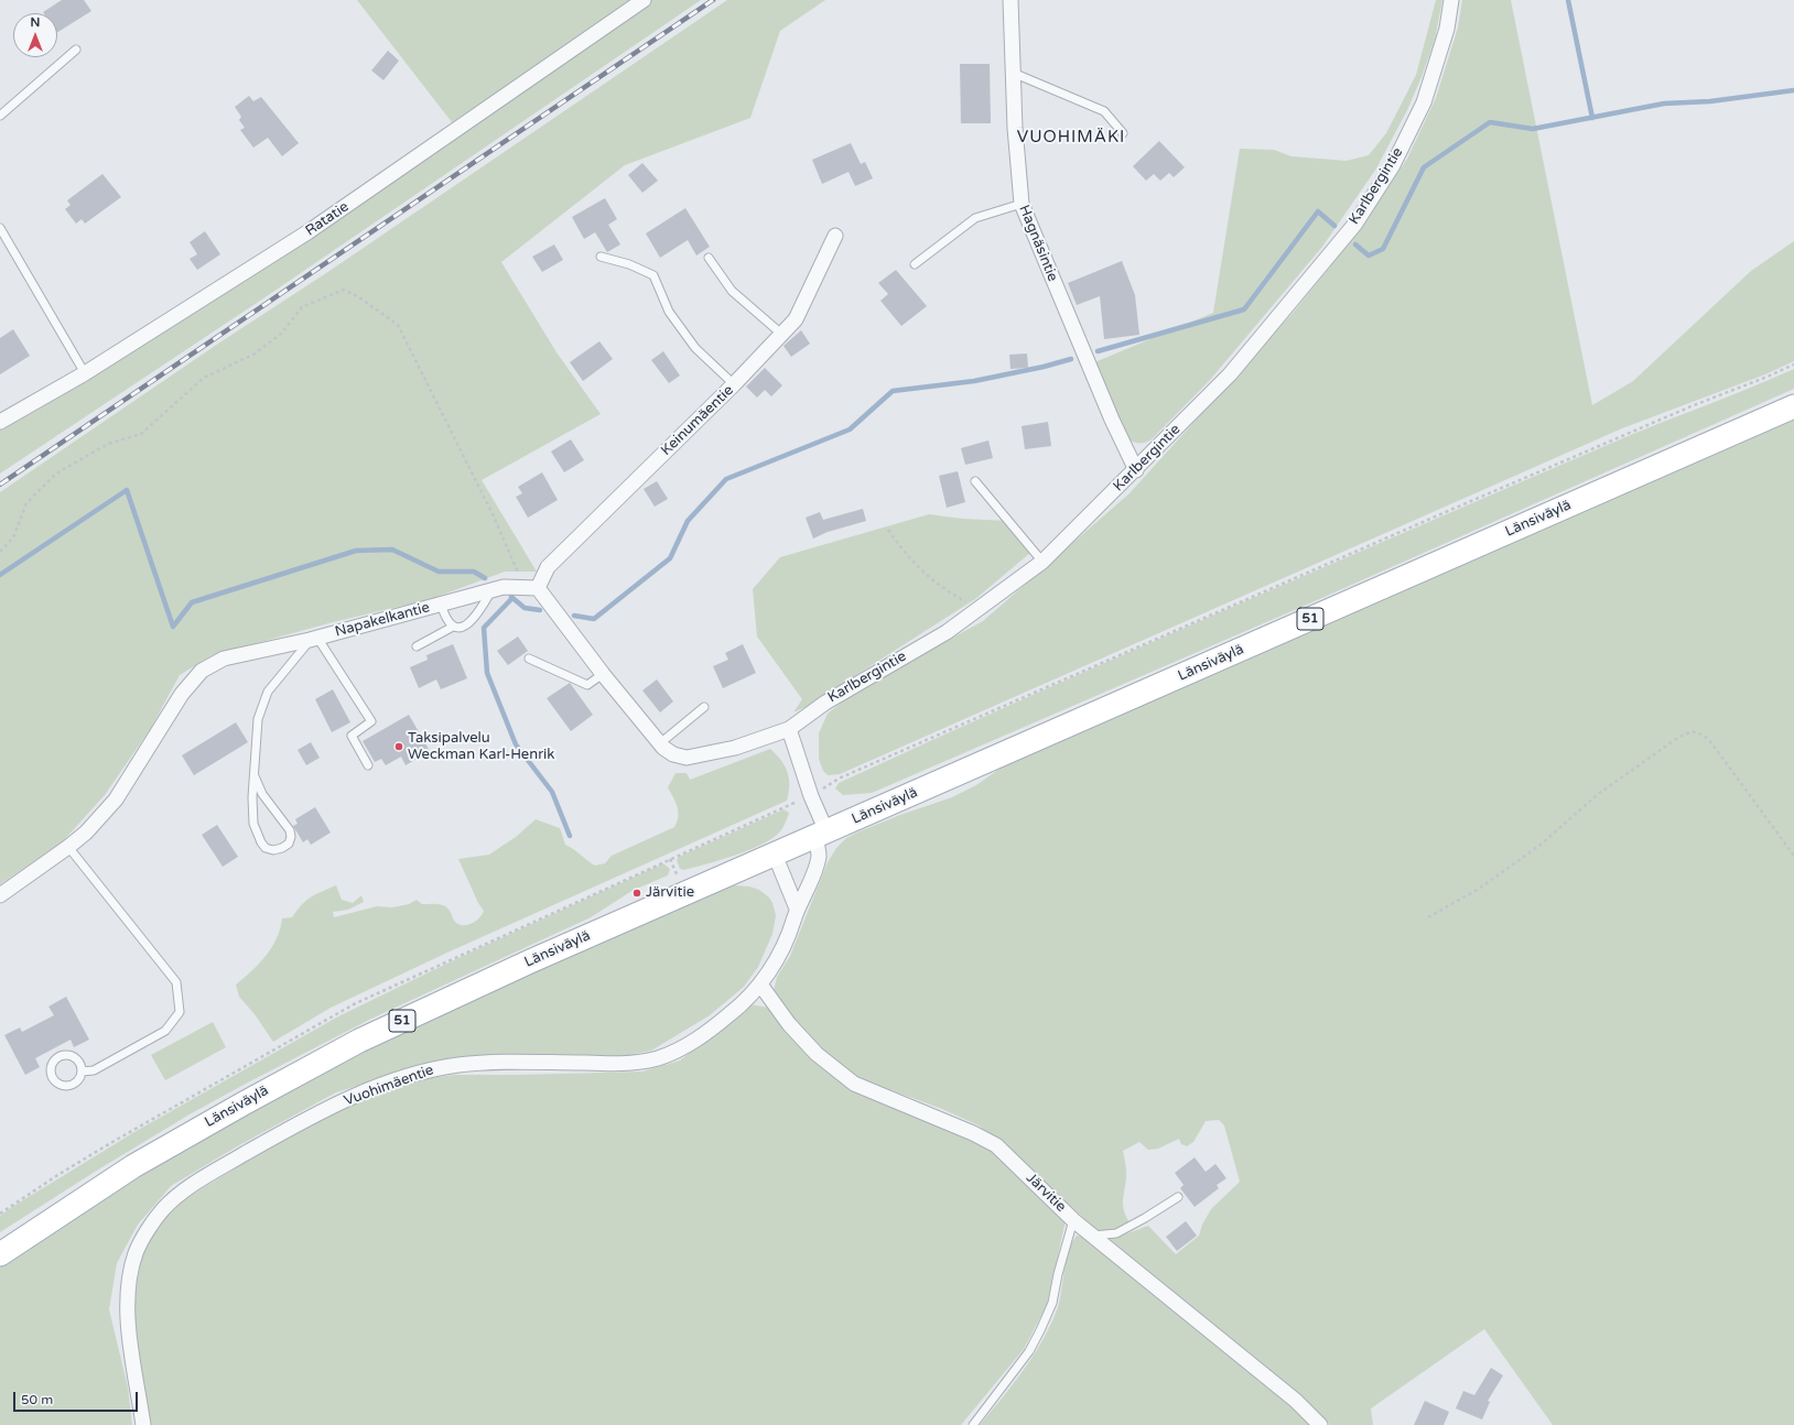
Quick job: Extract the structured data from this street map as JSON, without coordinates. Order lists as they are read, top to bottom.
{
  "streets": {
    "main road": ["Länsiväylä", "51"],
    "street": [
      "Karlbergintie",
      "Ratatie",
      "Hagnäsintie",
      "Keinumäentie",
      "Napakelkantie",
      "Vuohimäentie",
      "Järvitie"
    ]
  },
  "crossings": [
    ["Karlbergintie", "Hagnäsintie"],
    ["Keinumäentie", "Napakelkantie"],
    ["Länsiväylä", "Vuohimäentie"],
    ["Vuohimäentie", "Järvitie"]
  ],
  "districts": ["VUOHIMÄKI"],
  "places": ["Taksipalvelu Weckman Karl-Henrik", "Järvitie"],
  "scale_bar": "50 m",
  "north": "top"
}
